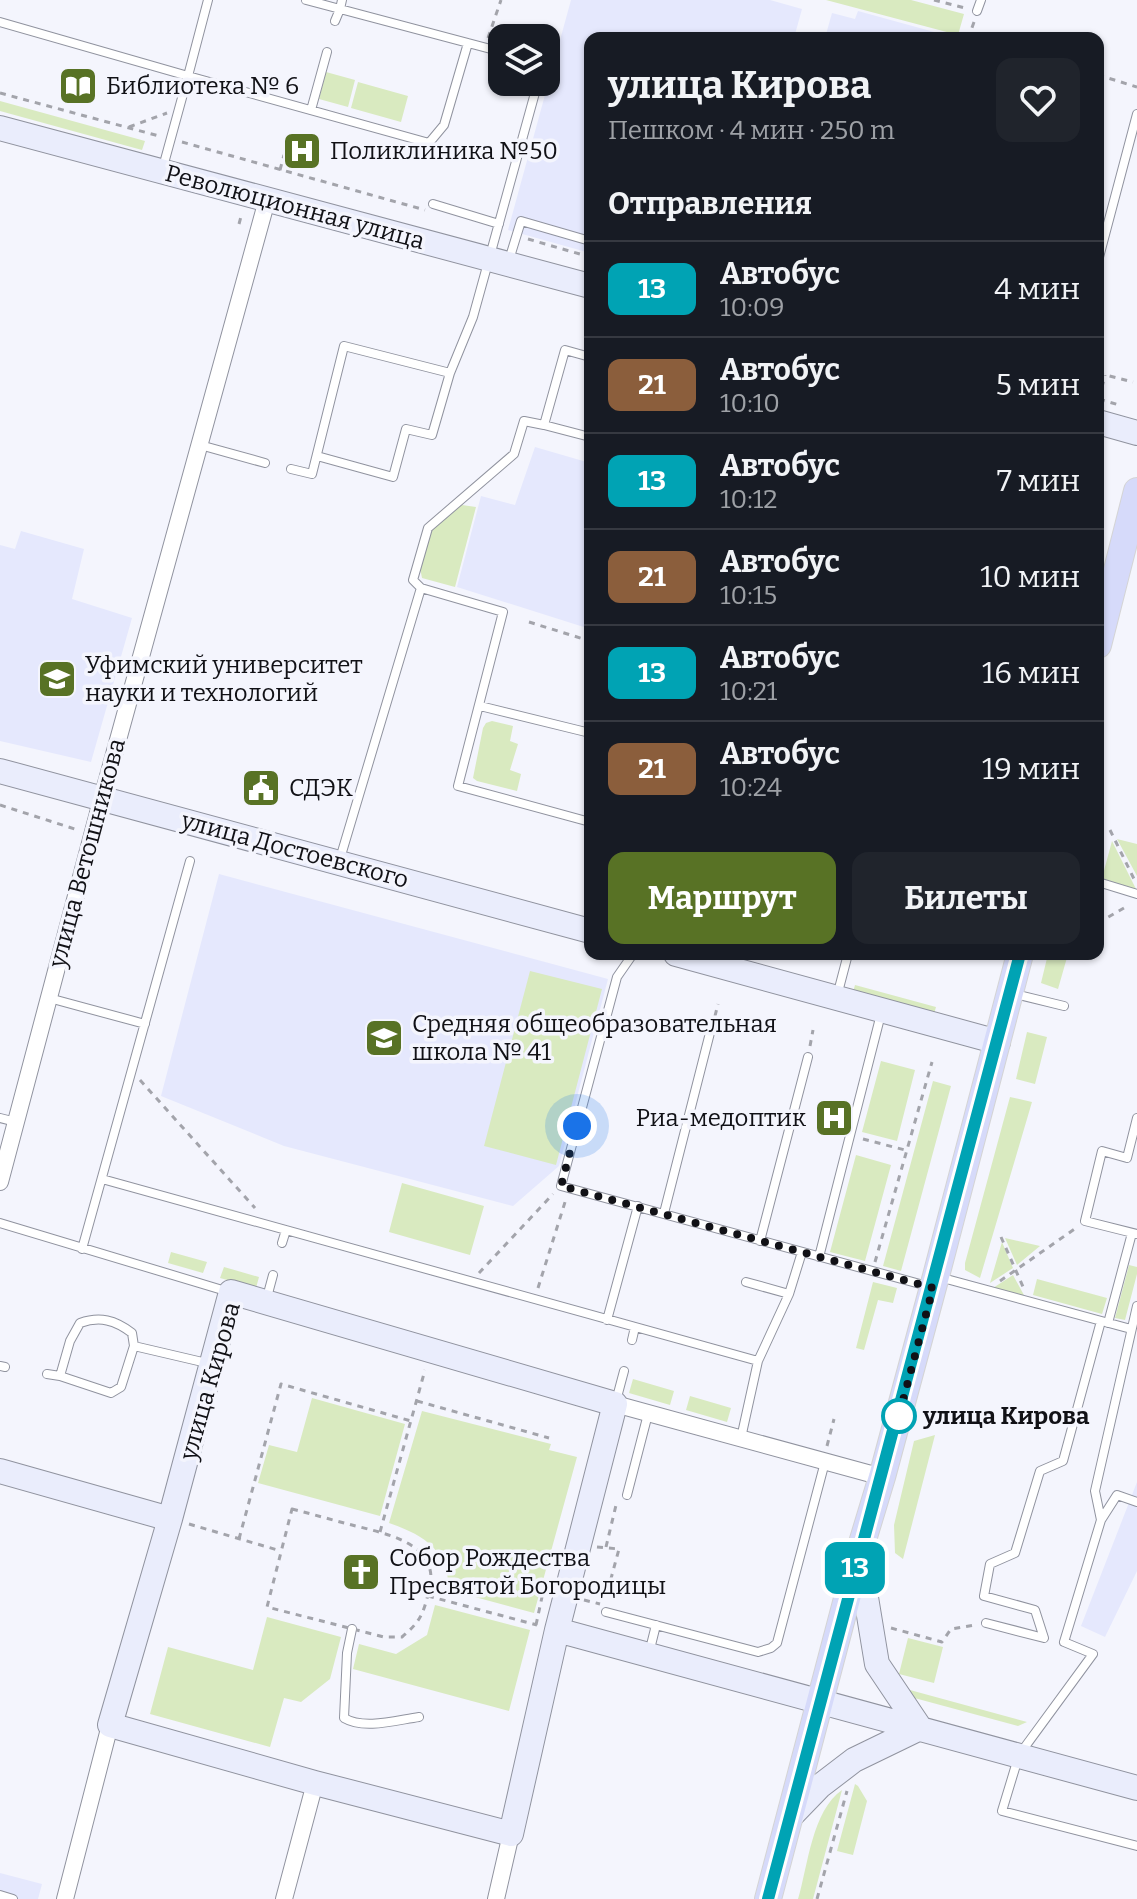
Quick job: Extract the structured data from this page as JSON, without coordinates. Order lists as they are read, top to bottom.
{
  "streets": {
    "street": [
      "Революционная улица",
      "улица Достоевского",
      "улица Ветошникова",
      "улица Кирова"
    ]
  },
  "crossings": [
    ["Революционная улица", "улица Ветошникова"],
    ["улица Достоевского", "улица Ветошникова"]
  ],
  "places": {
    "library": ["Библиотека № 6"],
    "hospital": ["Поликлиника №50", "Риа-медоптик"],
    "school or university": ["Уфимский университет науки и технологий", "Средняя общеобразовательная школа № 41"],
    "public building": ["СДЭК"],
    "other": ["улица Кирова"],
    "church": ["Собор Рождества Пресвятой Богородицы"]
  },
  "lines": ["bus line 13"],
  "page": {
    "on_map": "13",
    "heading": [
      ["улица Кирова", "Пешком · 4 мин · 250 m"],
      "Отправления"
    ],
    "list": [
      {
        "mark": "13",
        "name": "Автобус",
        "note": "10:09",
        "value": "4 мин"
      },
      {
        "mark": "21",
        "name": "Автобус",
        "note": "10:10",
        "value": "5 мин"
      },
      {
        "mark": "13",
        "name": "Автобус",
        "note": "10:12",
        "value": "7 мин"
      },
      {
        "mark": "21",
        "name": "Автобус",
        "note": "10:15",
        "value": "10 мин"
      },
      {
        "mark": "13",
        "name": "Автобус",
        "note": "10:21",
        "value": "16 мин"
      },
      {
        "mark": "21",
        "name": "Автобус",
        "note": "10:24",
        "value": "19 мин"
      }
    ],
    "buttons": ["Маршрут", "Билеты"]
  }
}
